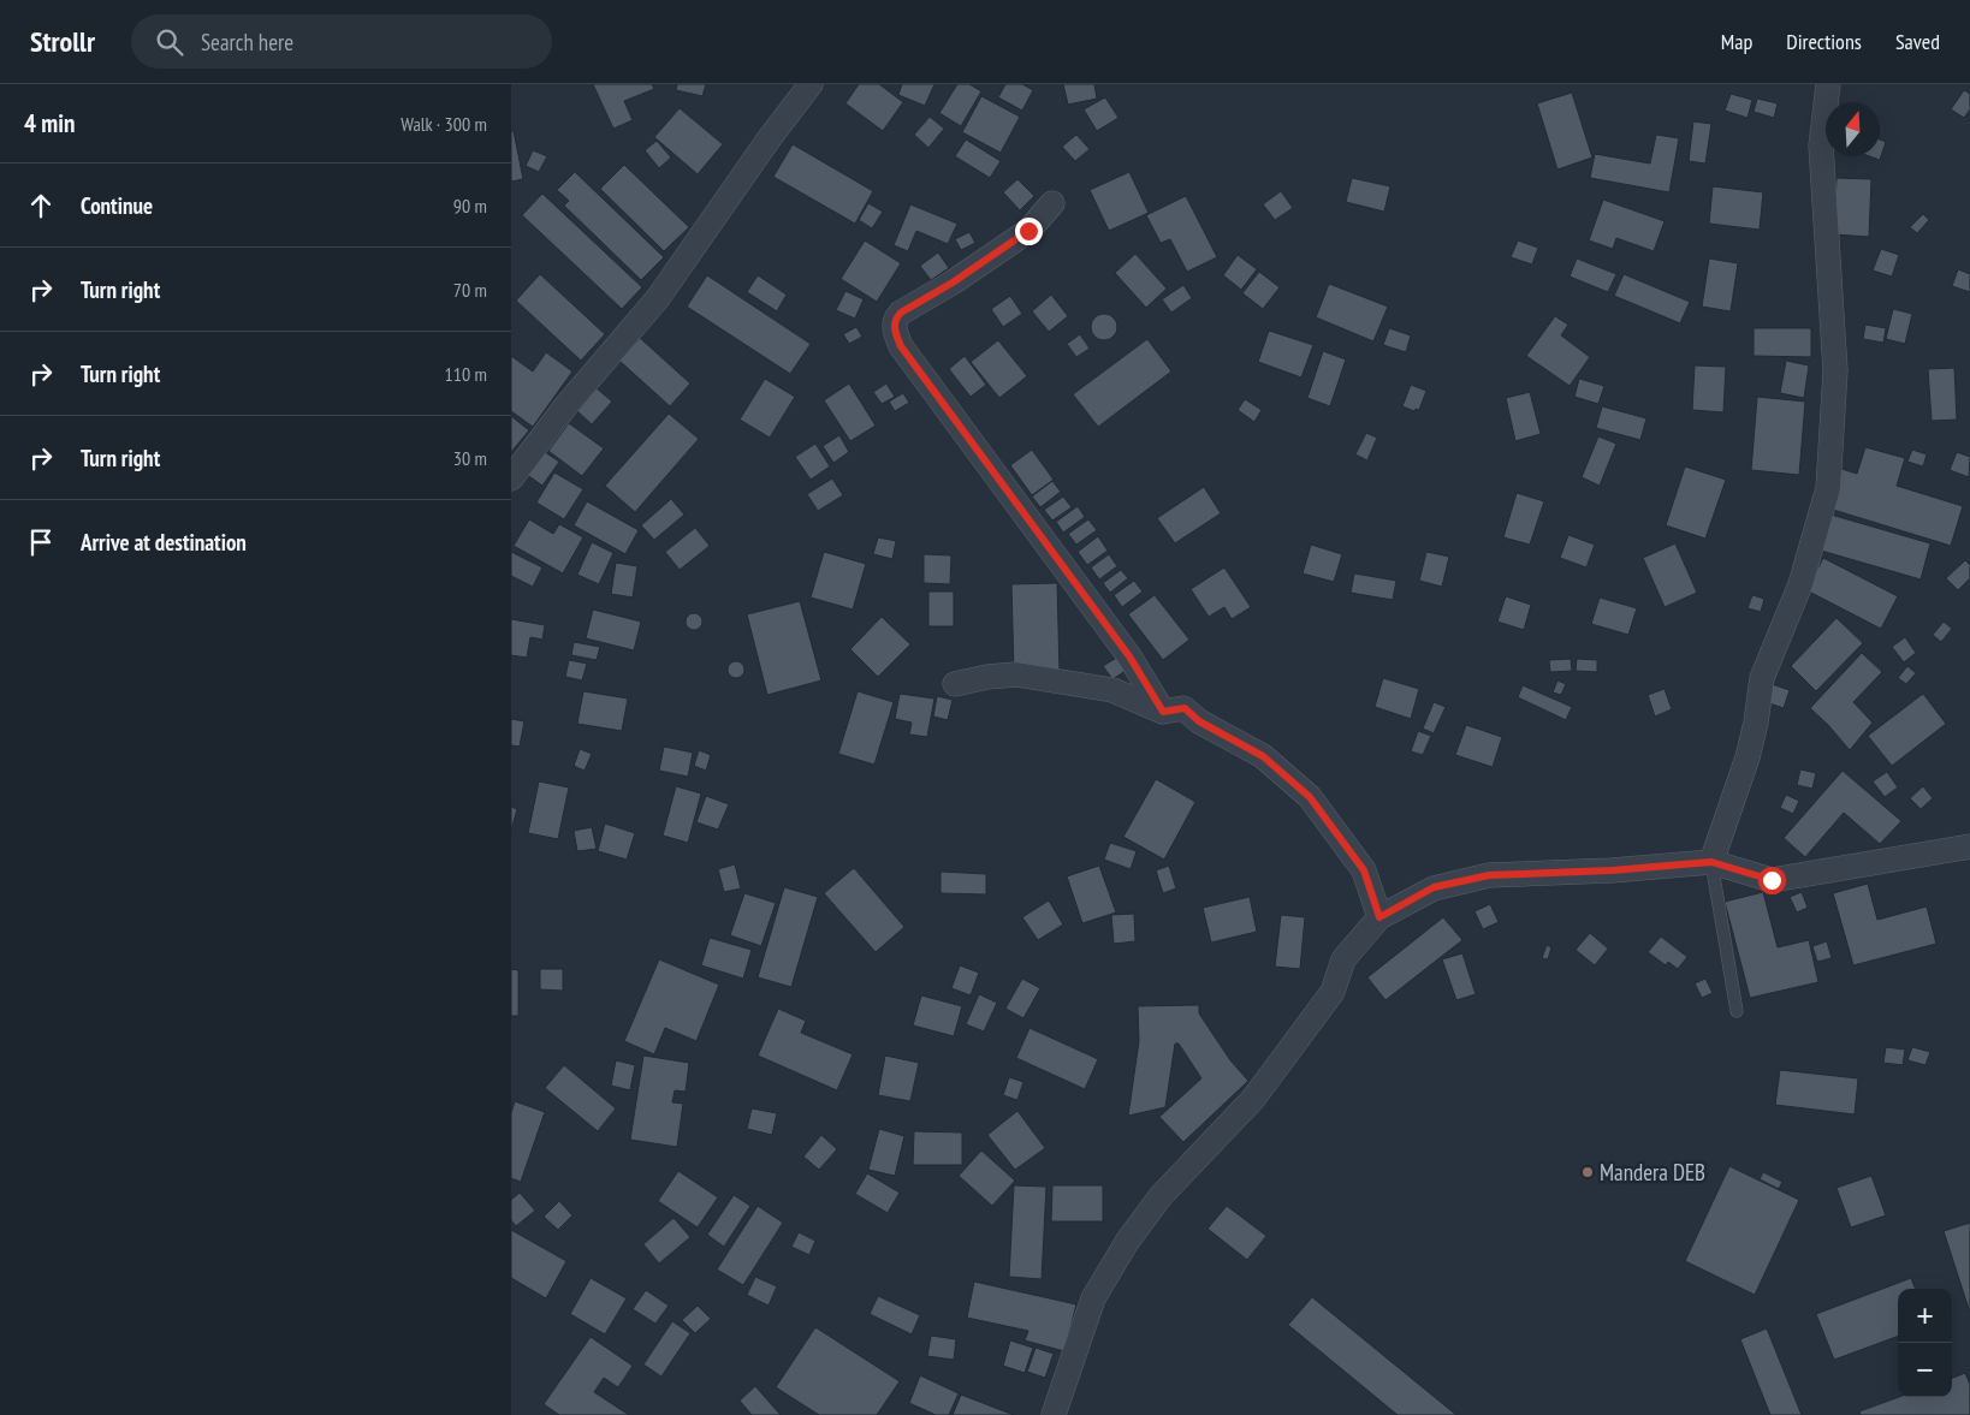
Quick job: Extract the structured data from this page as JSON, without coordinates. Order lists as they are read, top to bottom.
{
  "places": ["Mandera DEB"],
  "north": "top",
  "page": {
    "header": "Strollr",
    "search": "Search here",
    "nav": ["Map", "Directions", "Saved"],
    "heading": ["4 min", "Walk · 300 m"],
    "list": [
      ["Continue", "90 m"],
      ["Turn right", "70 m"],
      ["Turn right", "110 m"],
      ["Turn right", "30 m"],
      "Arrive at destination"
    ],
    "map_buttons": ["+", "−"]
  }
}
